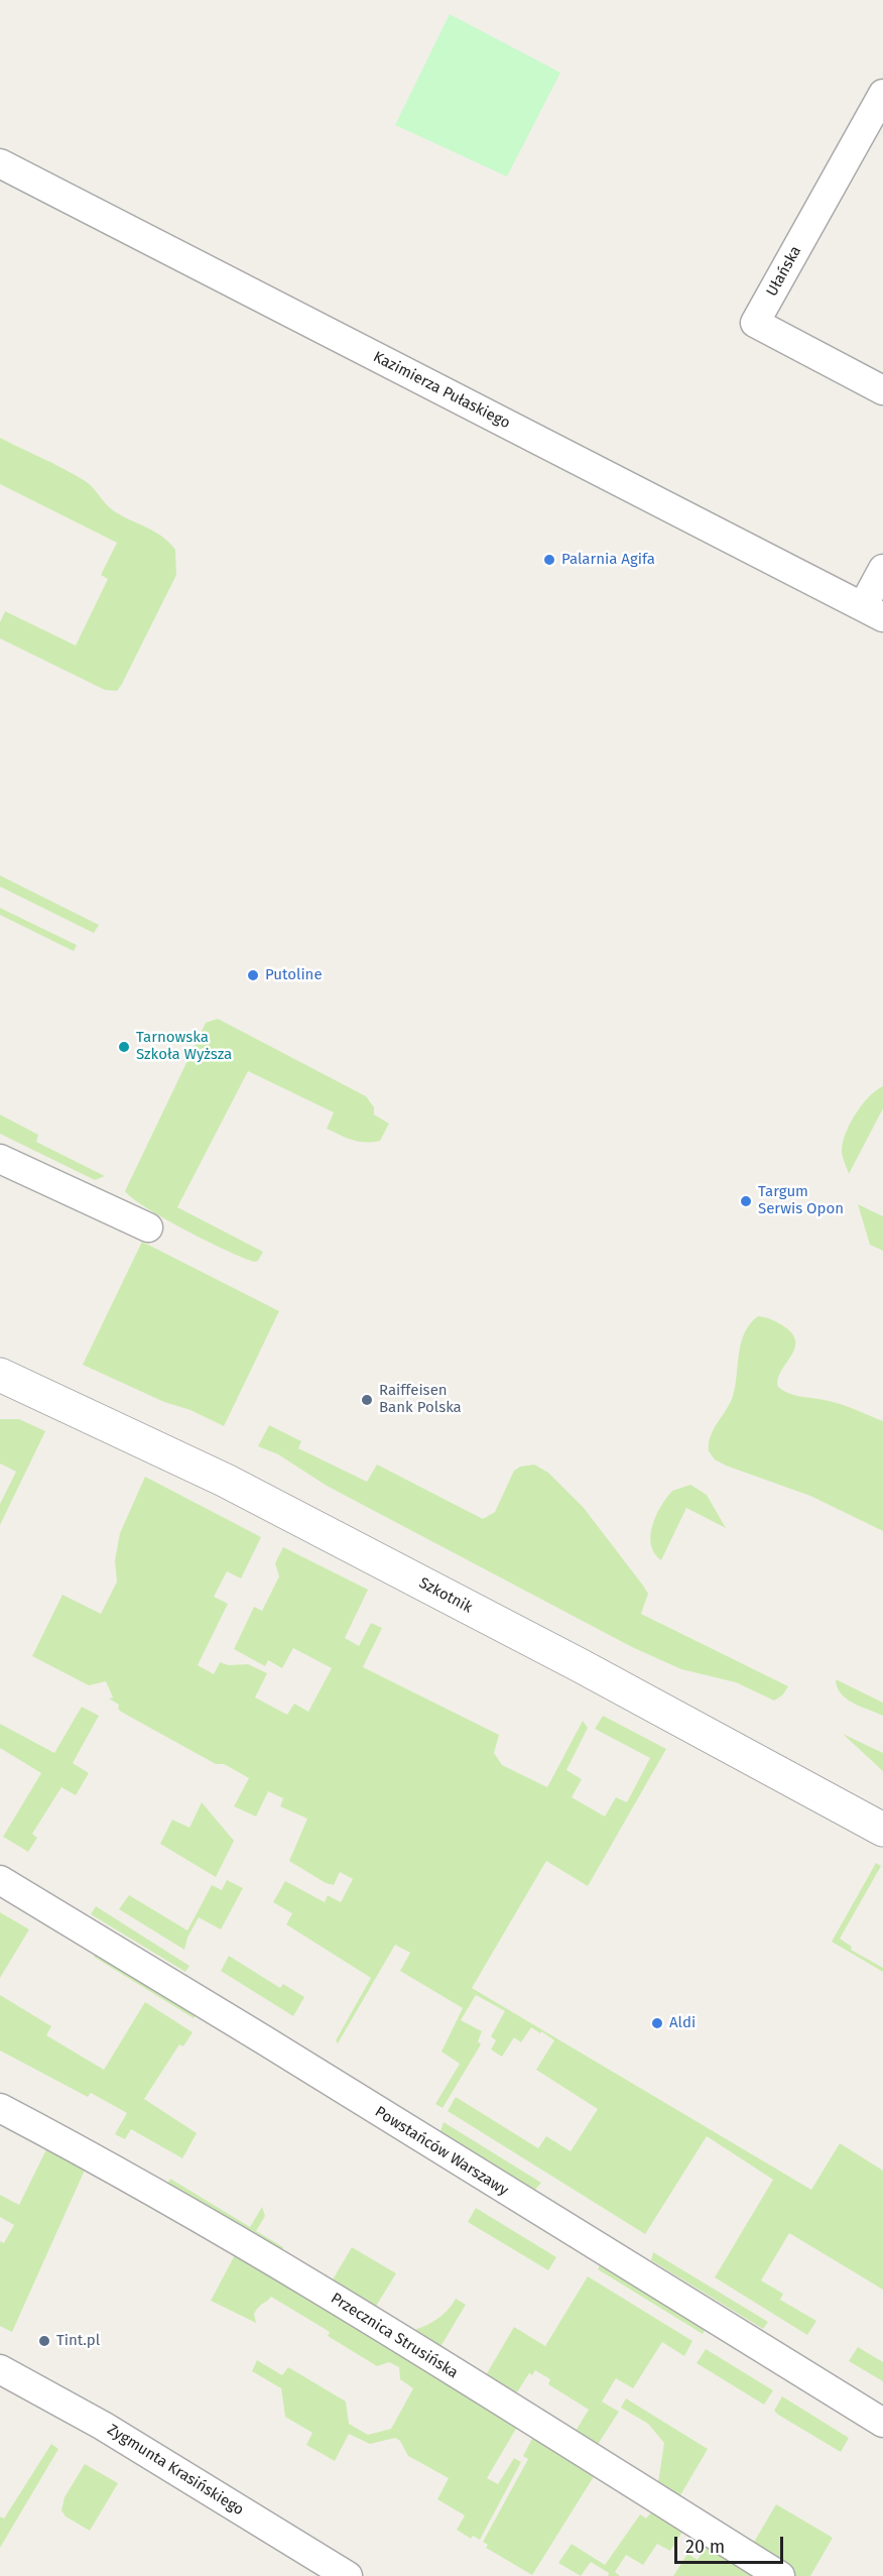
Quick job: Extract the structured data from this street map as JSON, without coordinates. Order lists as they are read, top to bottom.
{
  "streets": {
    "street": [
      "Ułańska",
      "Kazimierza Pułaskiego",
      "Szkotnik",
      "Powstańców Warszawy",
      "Przecznica Strusińska",
      "Zygmunta Krasińskiego"
    ]
  },
  "places": [
    "Palarnia Agifa",
    "Putoline",
    "Tarnowska Szkoła Wyższa",
    "Targum Serwis Opon",
    "Raiffeisen Bank Polska",
    "Aldi",
    "Tint.pl"
  ],
  "scale_bar": "20 m"
}
